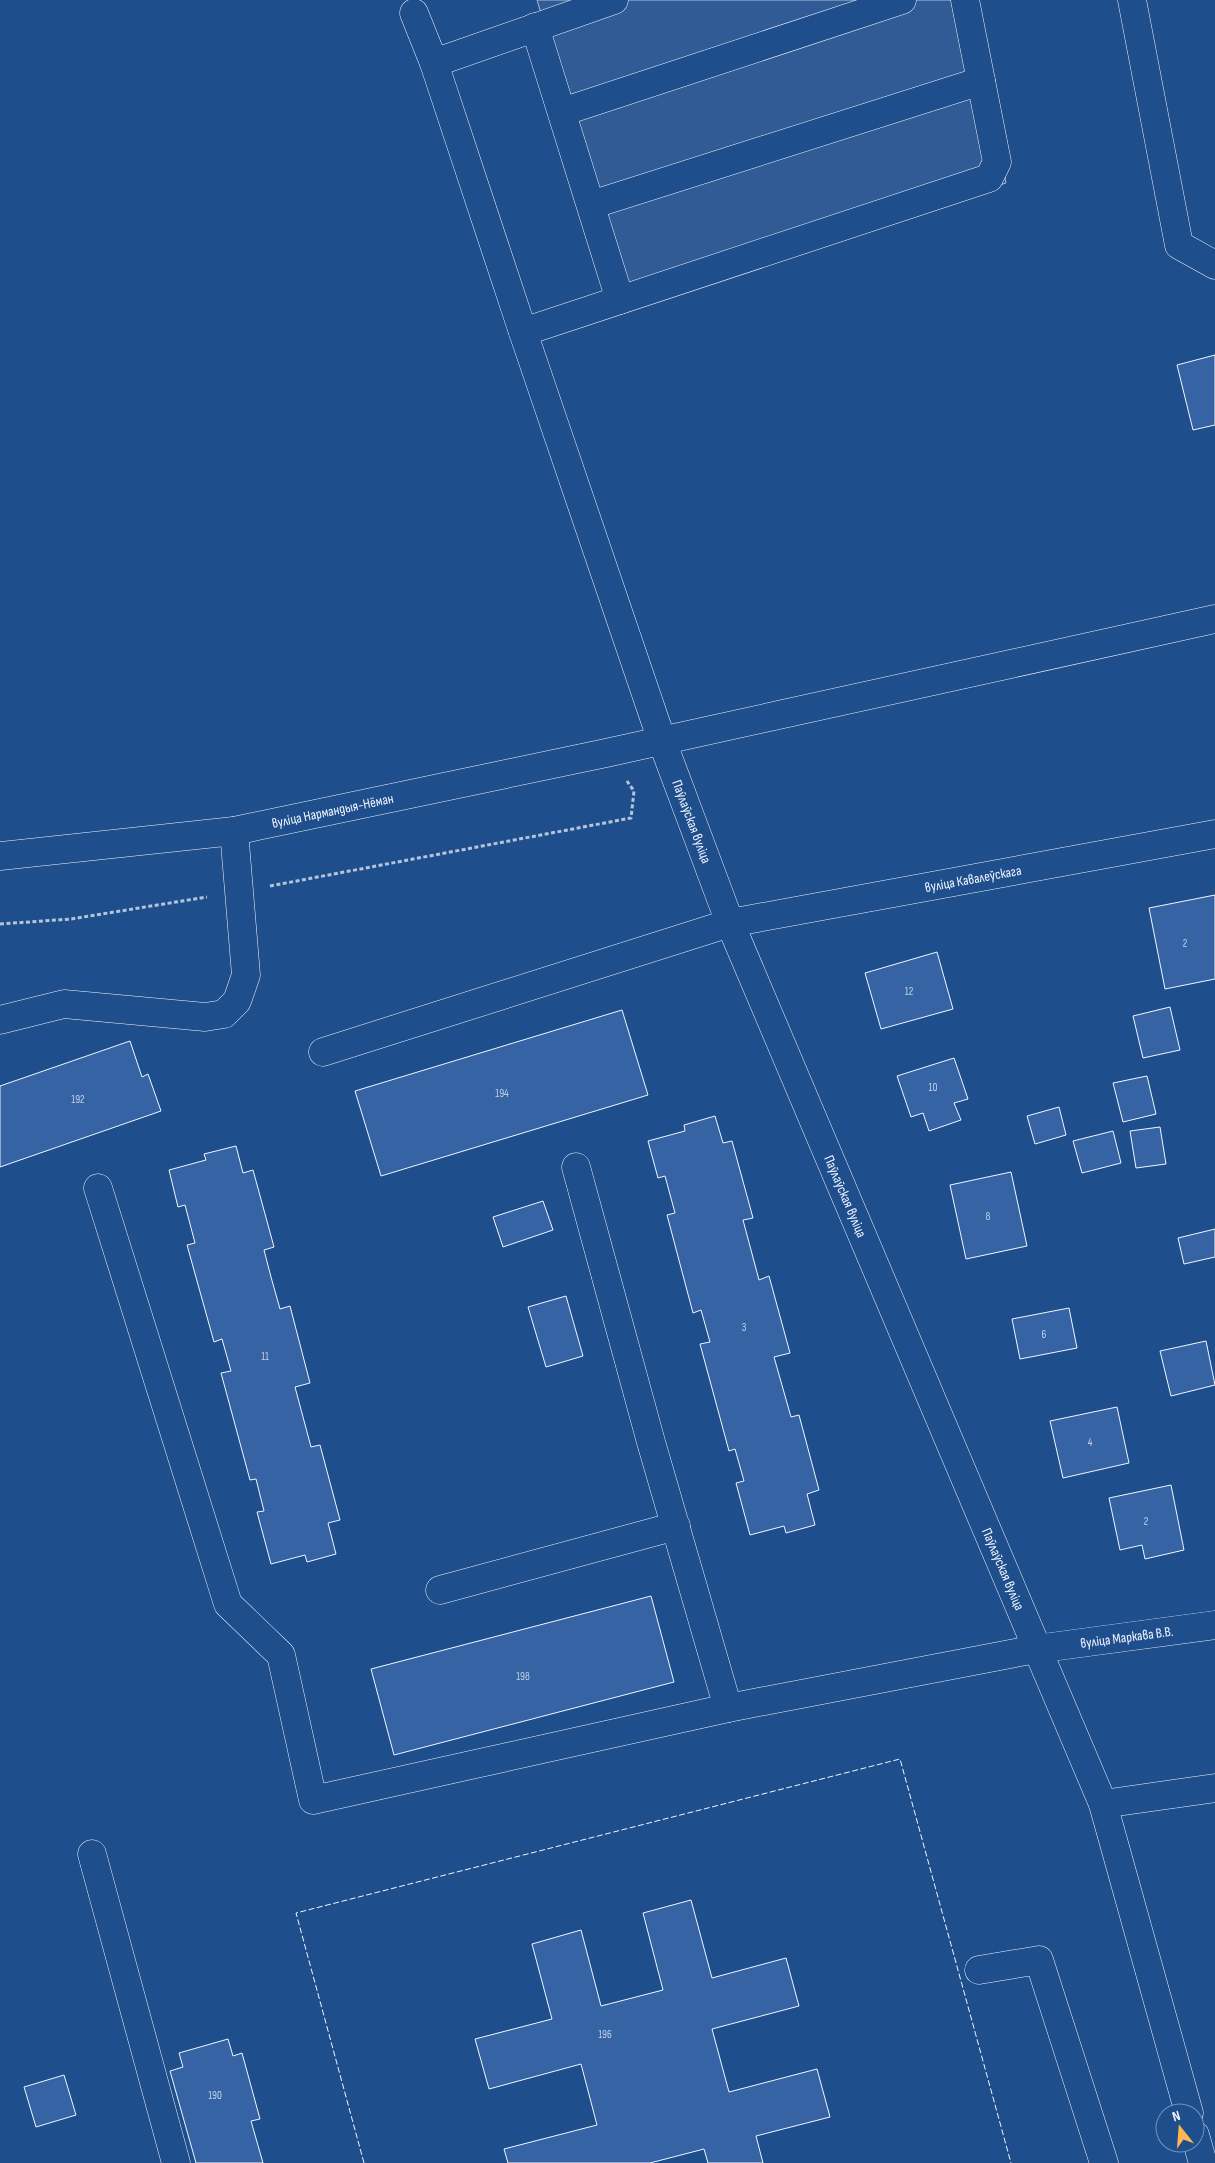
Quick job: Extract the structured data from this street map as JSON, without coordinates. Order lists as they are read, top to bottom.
{
  "streets": {
    "street": [
      "вуліца Нармандыя-Нёман",
      "Паўлаўская вуліца",
      "вуліца Кавалеўскага",
      "вуліца Маркава В.В."
    ]
  },
  "crossings": [
    ["вуліца Нармандыя-Нёман", "Паўлаўская вуліца"],
    ["Паўлаўская вуліца", "вуліца Кавалеўскага"],
    ["Паўлаўская вуліца", "вуліца Маркава В.В."]
  ],
  "house_numbers": [
    "2",
    "12",
    "10",
    "194",
    "192",
    "8",
    "3",
    "6",
    "11",
    "4",
    "2",
    "198",
    "196",
    "190"
  ],
  "north": "top"
}
